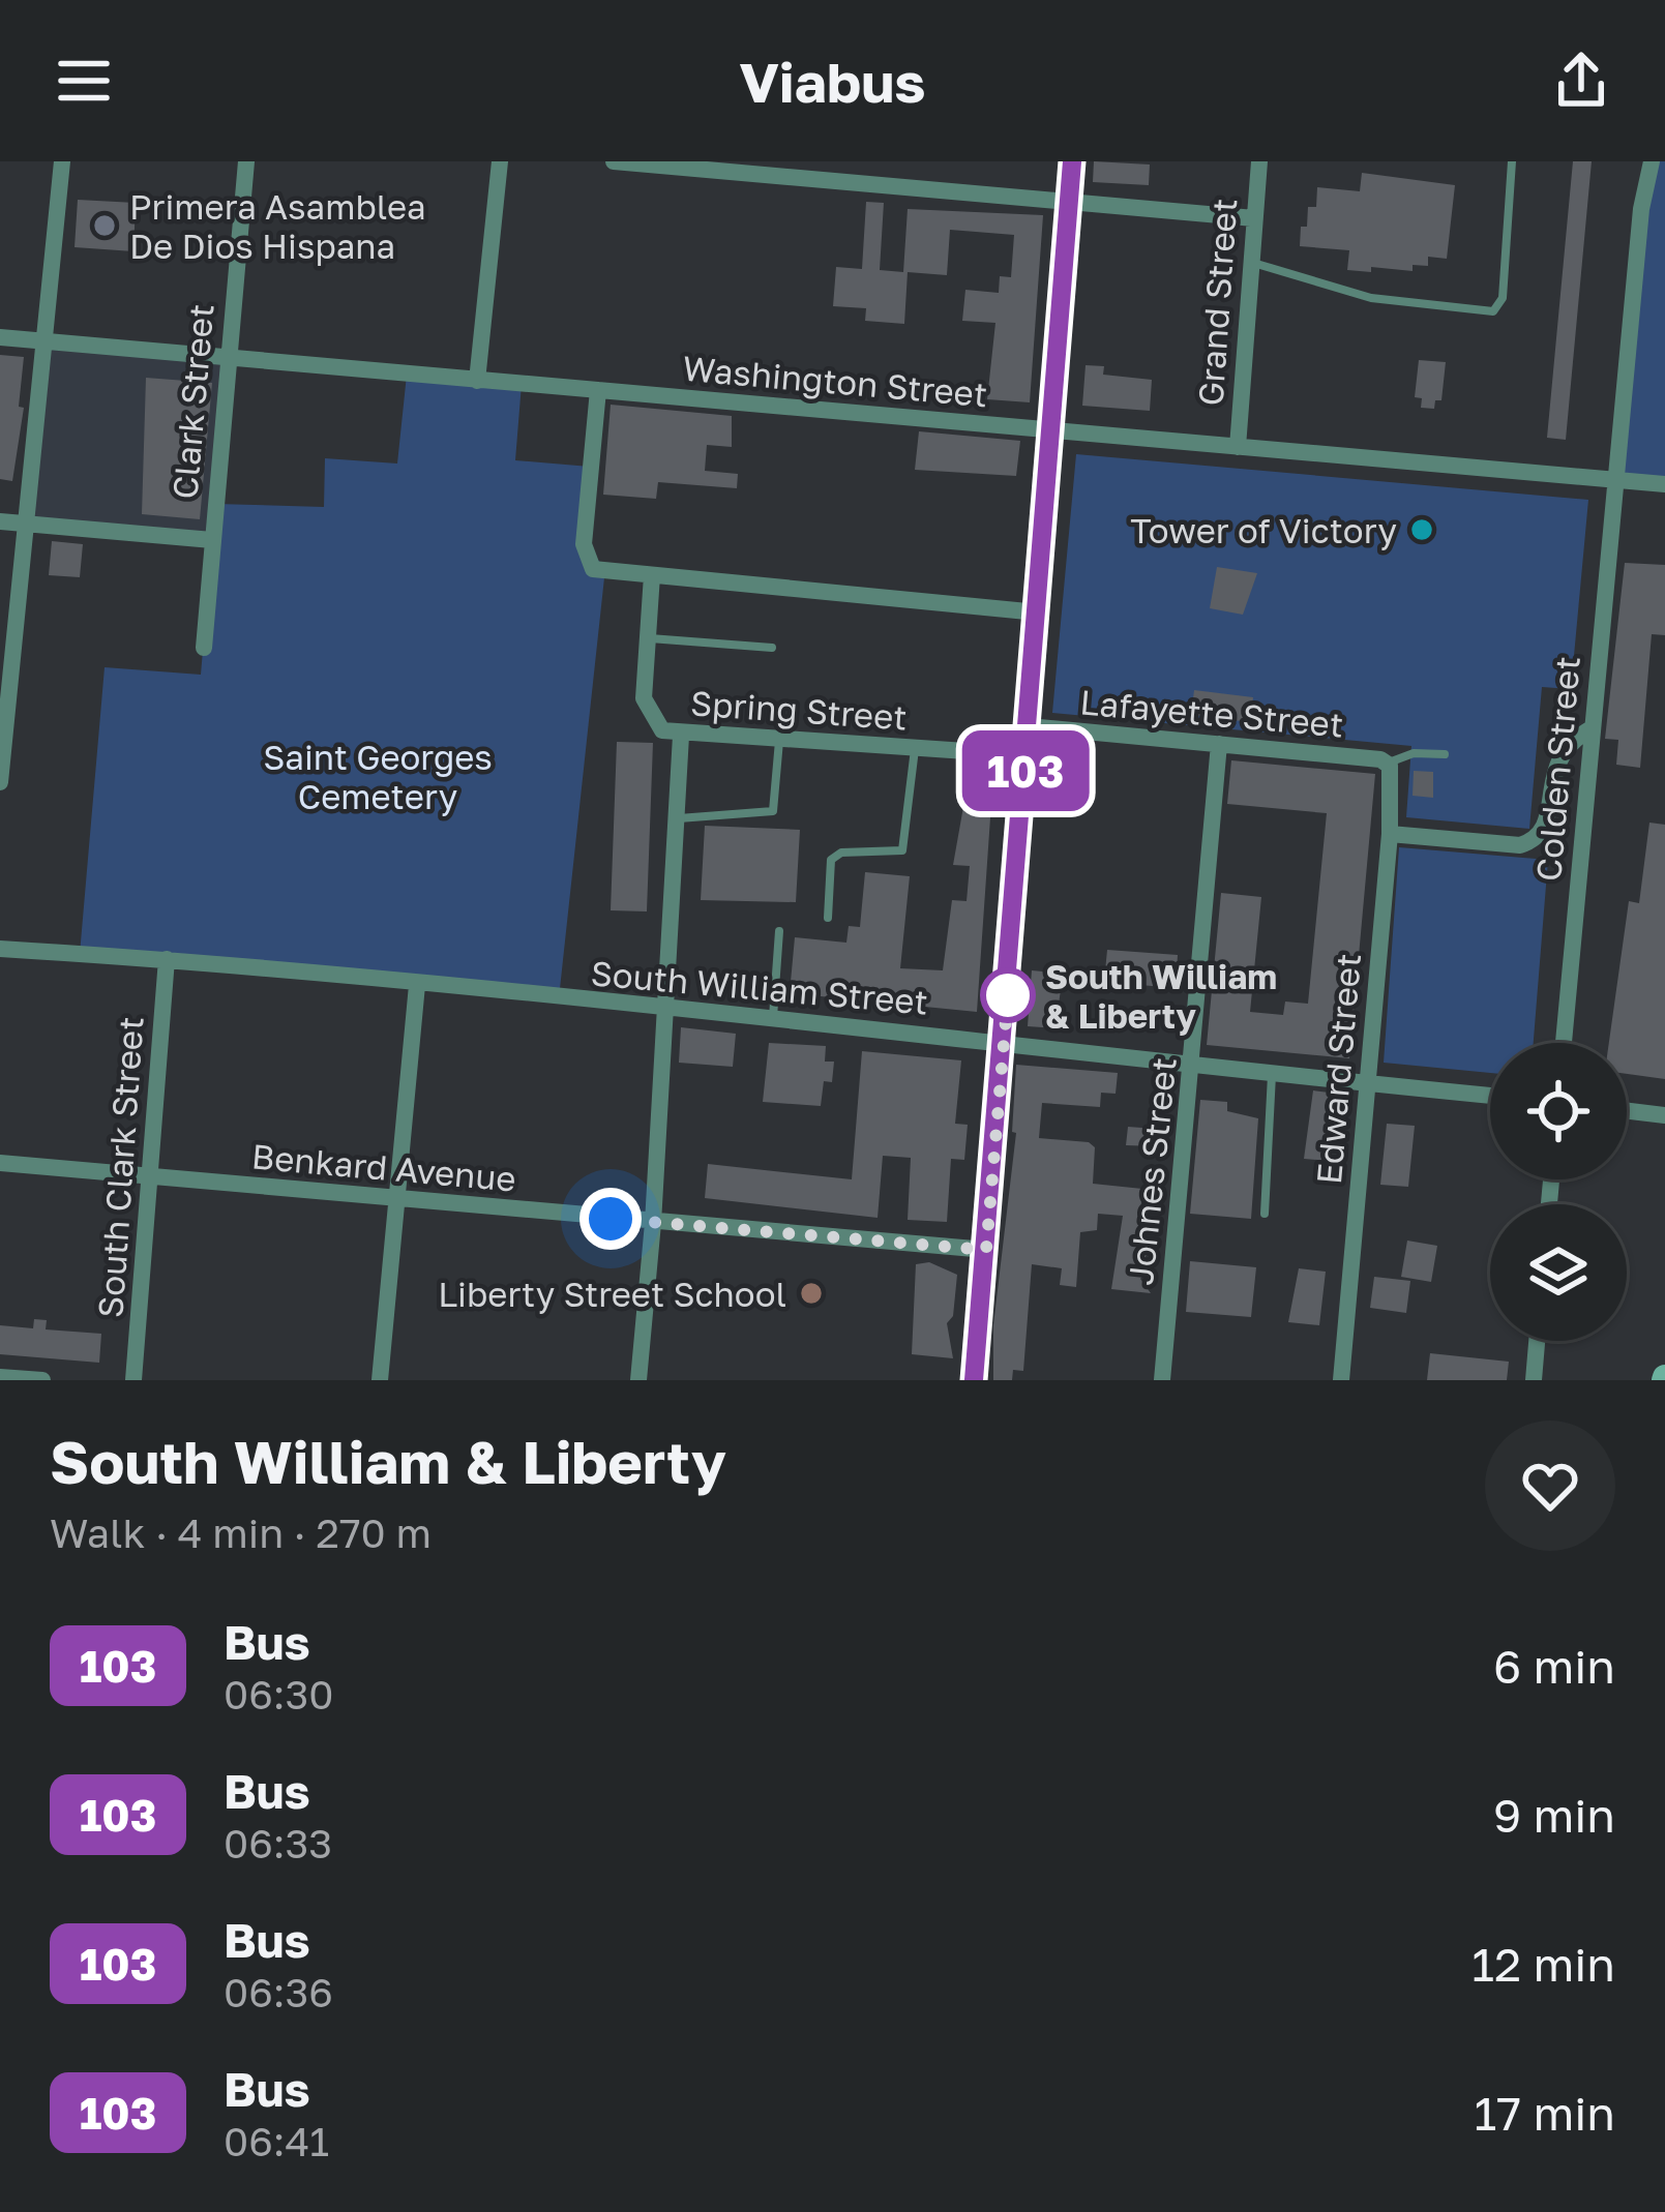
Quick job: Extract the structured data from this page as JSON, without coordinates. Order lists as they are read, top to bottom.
{
  "streets": {
    "street": [
      "Grand Street",
      "Washington Street",
      "Clark Street",
      "Spring Street",
      "Lafayette Street",
      "Colden Street",
      "South William Street",
      "Edward Street",
      "South Clark Street",
      "Benkard Avenue",
      "Johnes Street"
    ]
  },
  "crossings": [
    ["Grand Street", "Washington Street"],
    ["Washington Street", "Clark Street"],
    ["Washington Street", "Colden Street"],
    ["Lafayette Street", "Edward Street"],
    ["Lafayette Street", "Johnes Street"],
    ["South William Street", "Edward Street"],
    ["South William Street", "South Clark Street"],
    ["South William Street", "Johnes Street"],
    ["South Clark Street", "Benkard Avenue"]
  ],
  "parks": ["Saint Georges Cemetery"],
  "places": [
    "Primera Asamblea De Dios Hispana",
    "Tower of Victory",
    "South William & Liberty",
    "Liberty Street School"
  ],
  "lines": ["bus line 103"],
  "page": {
    "header": "Viabus",
    "on_map": "103",
    "heading": ["South William & Liberty", "Walk · 4 min · 270 m"],
    "list": [
      {
        "mark": "103",
        "name": "Bus",
        "note": "06:30",
        "value": "6 min"
      },
      {
        "mark": "103",
        "name": "Bus",
        "note": "06:33",
        "value": "9 min"
      },
      {
        "mark": "103",
        "name": "Bus",
        "note": "06:36",
        "value": "12 min"
      },
      {
        "mark": "103",
        "name": "Bus",
        "note": "06:41",
        "value": "17 min"
      }
    ]
  }
}
